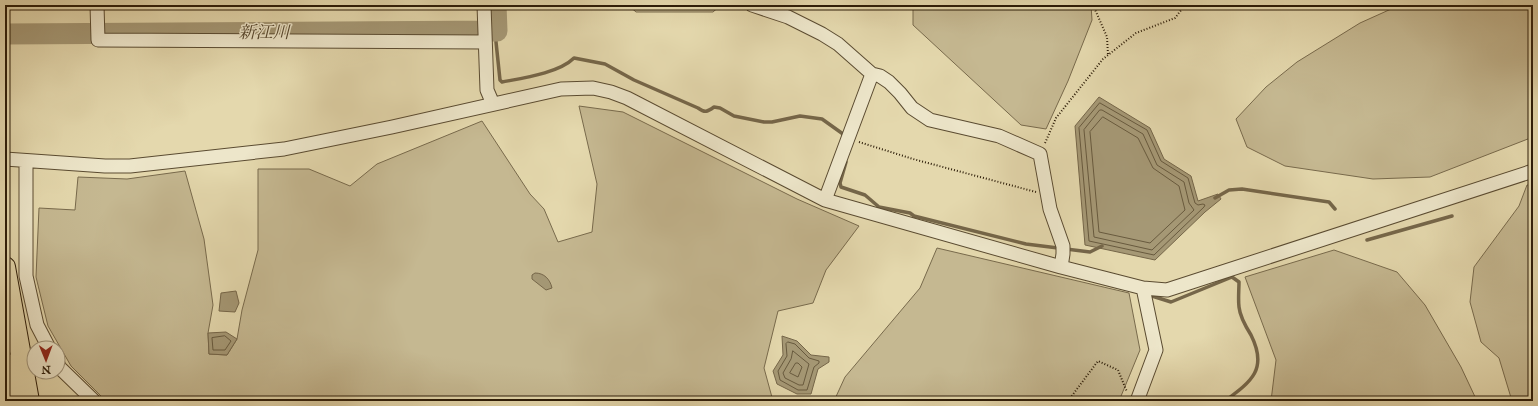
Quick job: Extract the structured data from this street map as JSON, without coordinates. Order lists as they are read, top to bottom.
{
  "water": ["新江川"],
  "north": "bottom"
}
